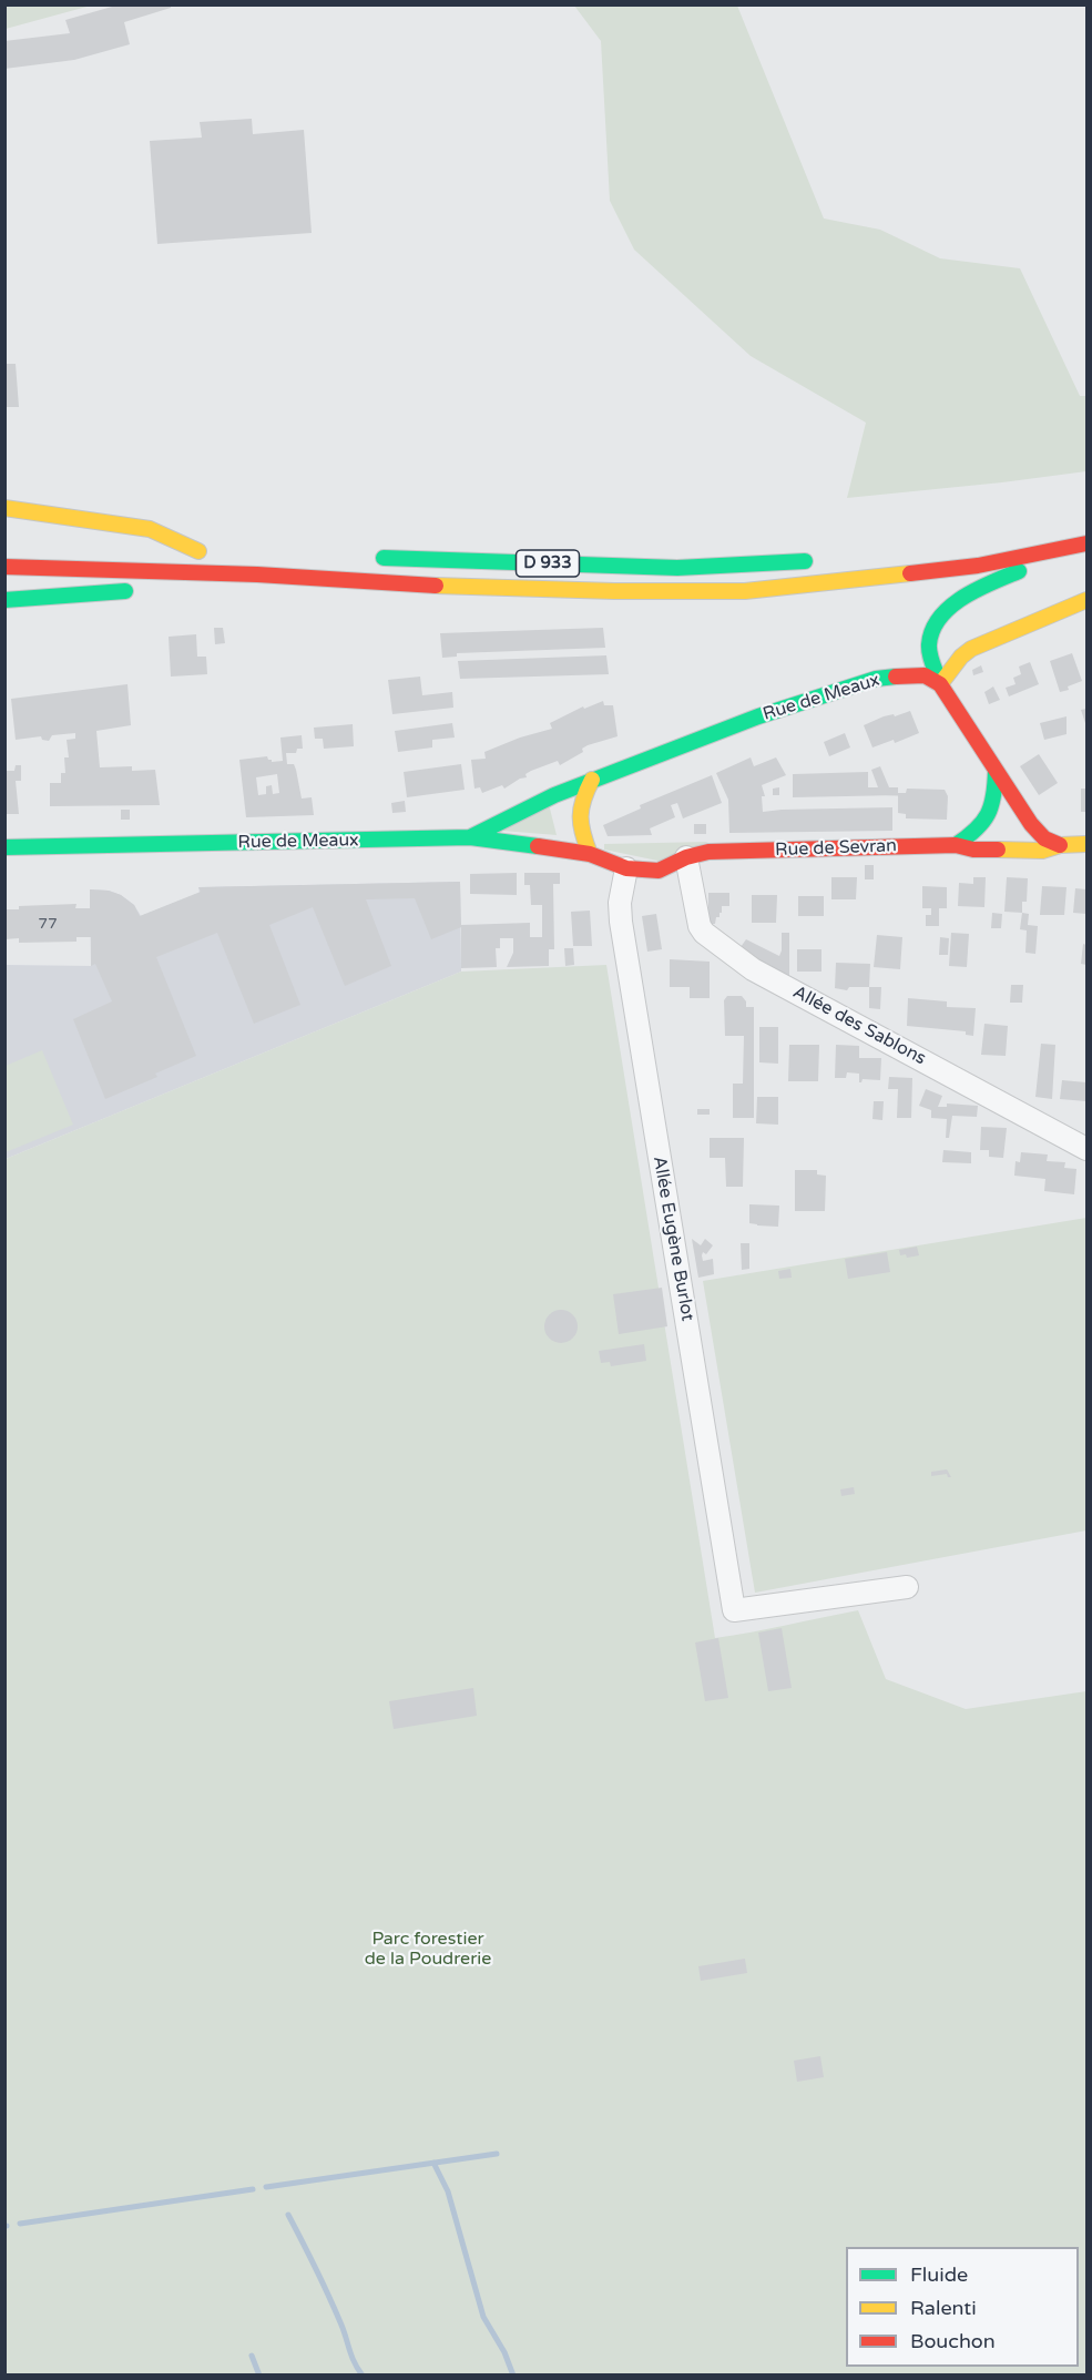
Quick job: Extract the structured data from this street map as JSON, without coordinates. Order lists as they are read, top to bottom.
{
  "streets": {
    "main road": ["D 933", "Rue de Meaux", "Rue de Sevran"],
    "street": ["Allée des Sablons", "Allée Eugène Burlot"]
  },
  "crossings": [
    ["Rue de Meaux", "Rue de Sevran"],
    ["Rue de Sevran", "Allée des Sablons"],
    ["Rue de Sevran", "Allée Eugène Burlot"]
  ],
  "parks": ["Parc forestier de la Poudrerie"],
  "house_numbers": ["77"],
  "legend": ["Fluide", "Ralenti", "Bouchon"]
}
